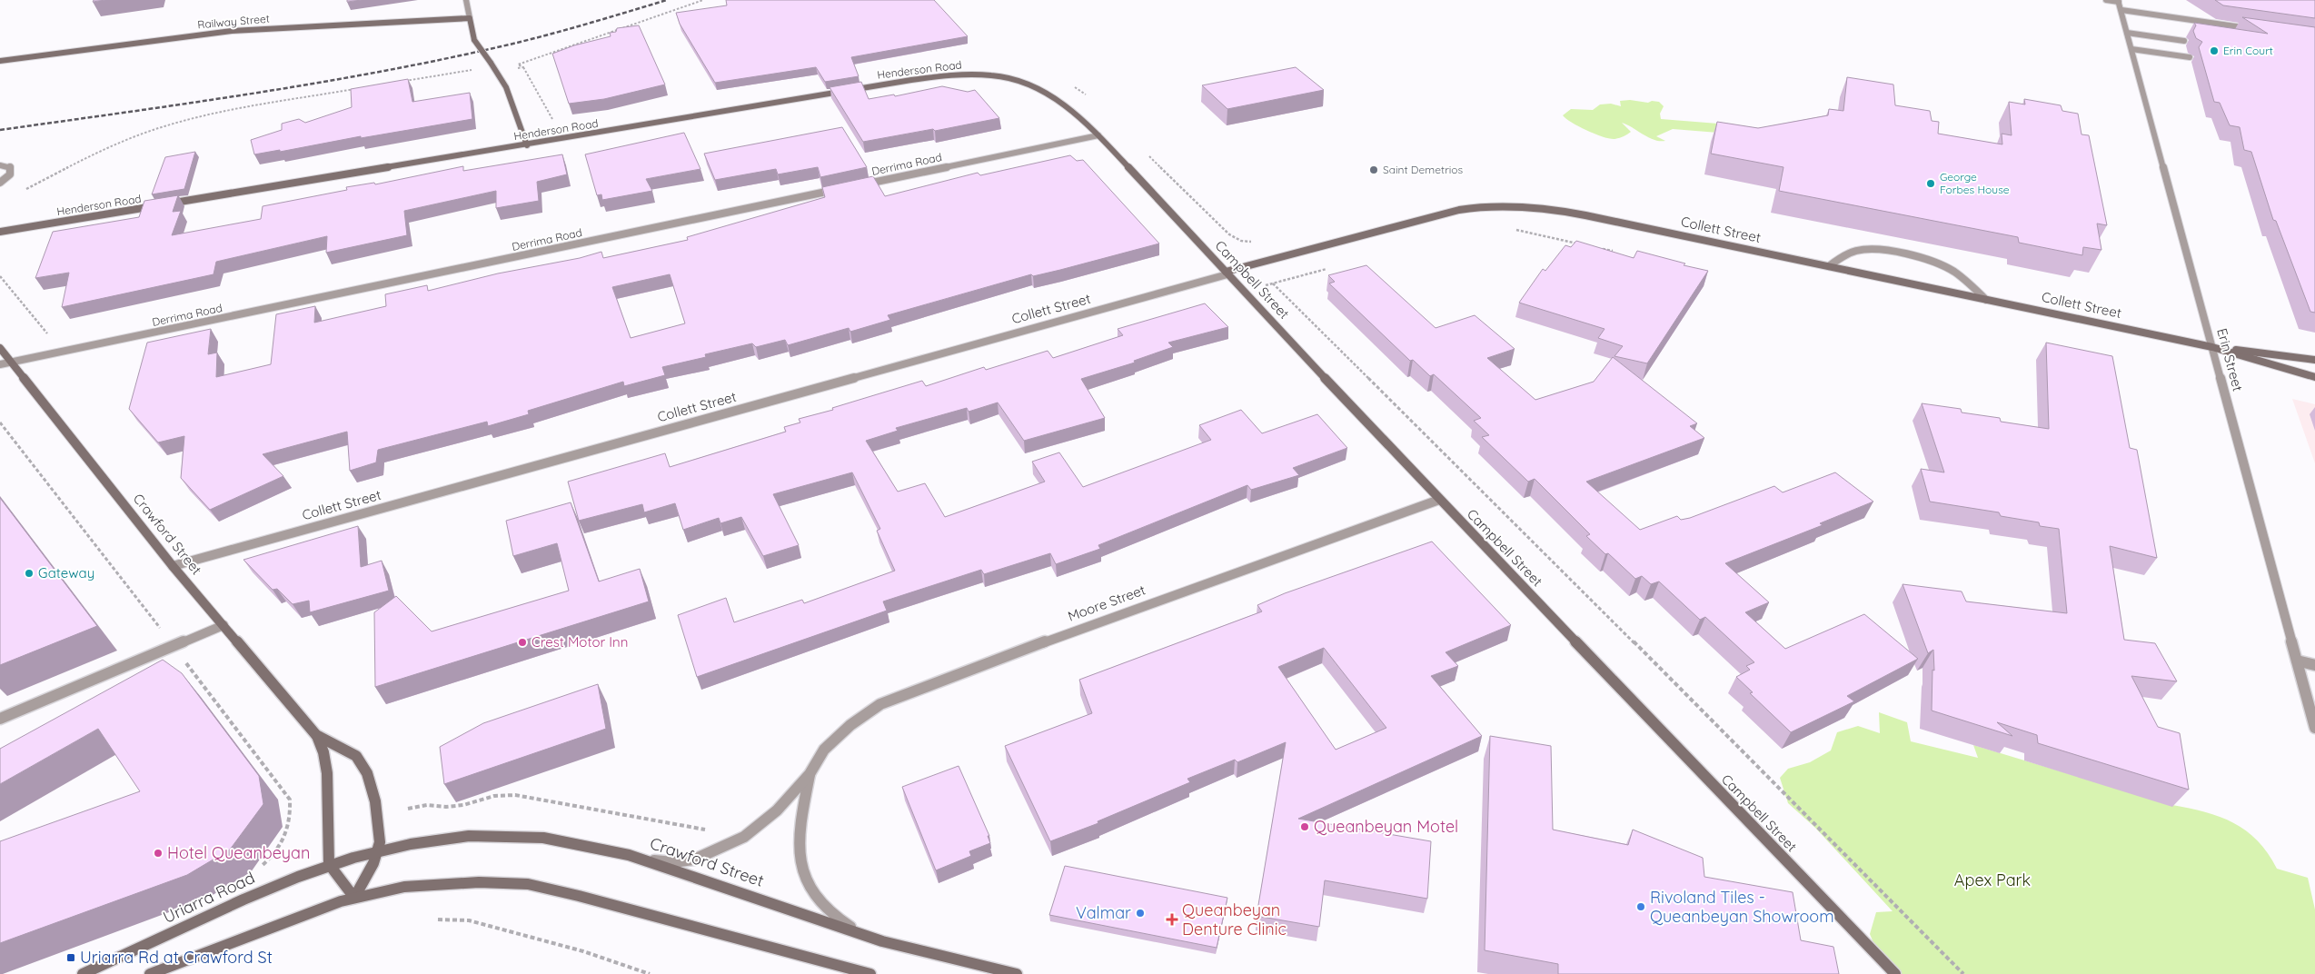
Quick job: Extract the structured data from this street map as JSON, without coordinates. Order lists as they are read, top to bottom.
{
  "streets": {
    "street": [
      "Railway Street",
      "Henderson Road",
      "Derrima Road",
      "Collett Street",
      "Campbell Street",
      "Erin Street",
      "Crawford Street",
      "Moore Street",
      "Uriarra Road"
    ]
  },
  "crossings": [
    ["Henderson Road", "Derrima Road"],
    ["Henderson Road", "Campbell Street"],
    ["Derrima Road", "Campbell Street"],
    ["Derrima Road", "Crawford Street"],
    ["Collett Street", "Campbell Street"],
    ["Collett Street", "Erin Street"],
    ["Collett Street", "Crawford Street"],
    ["Campbell Street", "Moore Street"],
    ["Crawford Street", "Moore Street"],
    ["Crawford Street", "Uriarra Road"]
  ],
  "parks": ["Apex Park"],
  "places": {
    "other": [
      "Erin Court",
      "Saint Demetrios",
      "George Forbes House",
      "Gateway",
      "Crest Motor Inn",
      "Queanbeyan Motel",
      "Hotel Queanbeyan",
      "Rivoland Tiles - Queanbeyan Showroom",
      "Valmar"
    ],
    "health": ["Queanbeyan Denture Clinic"],
    "transit": ["Uriarra Rd at Crawford St"]
  }
}
